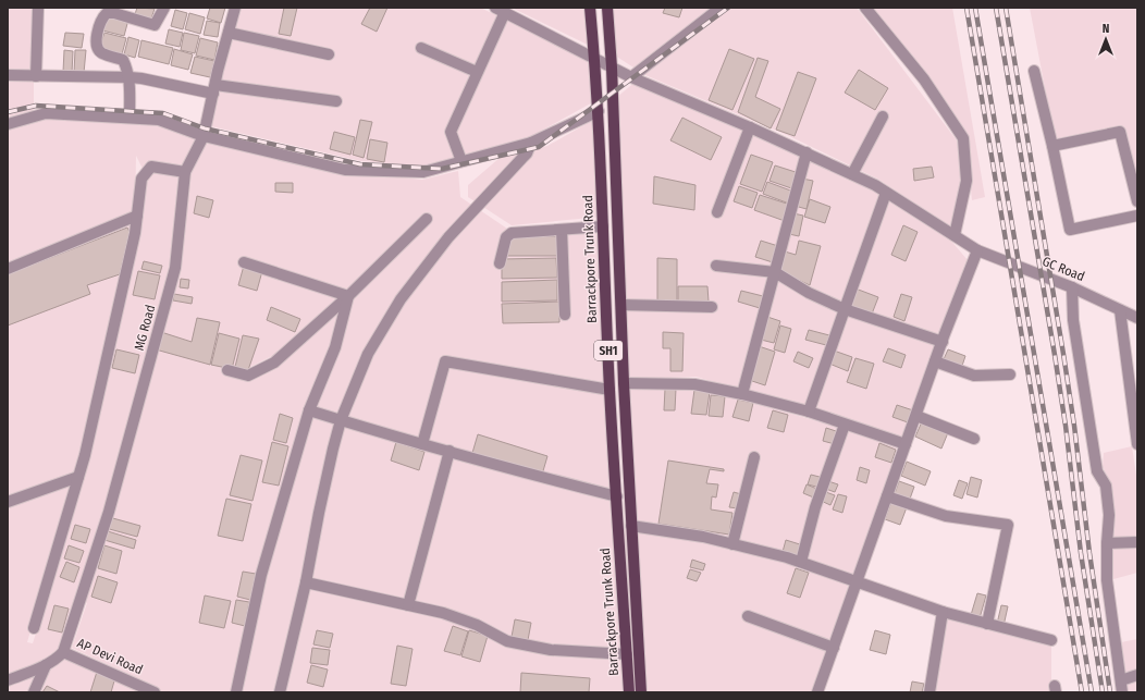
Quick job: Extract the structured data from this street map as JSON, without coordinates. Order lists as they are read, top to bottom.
{
  "streets": {
    "main road": ["Barrackpore Trunk Road", "SH1"],
    "street": ["GC Road", "MG Road", "AP Devi Road"]
  },
  "crossings": [
    ["Barrackpore Trunk Road", "GC Road"],
    ["MG Road", "AP Devi Road"]
  ],
  "north": "top"
}
